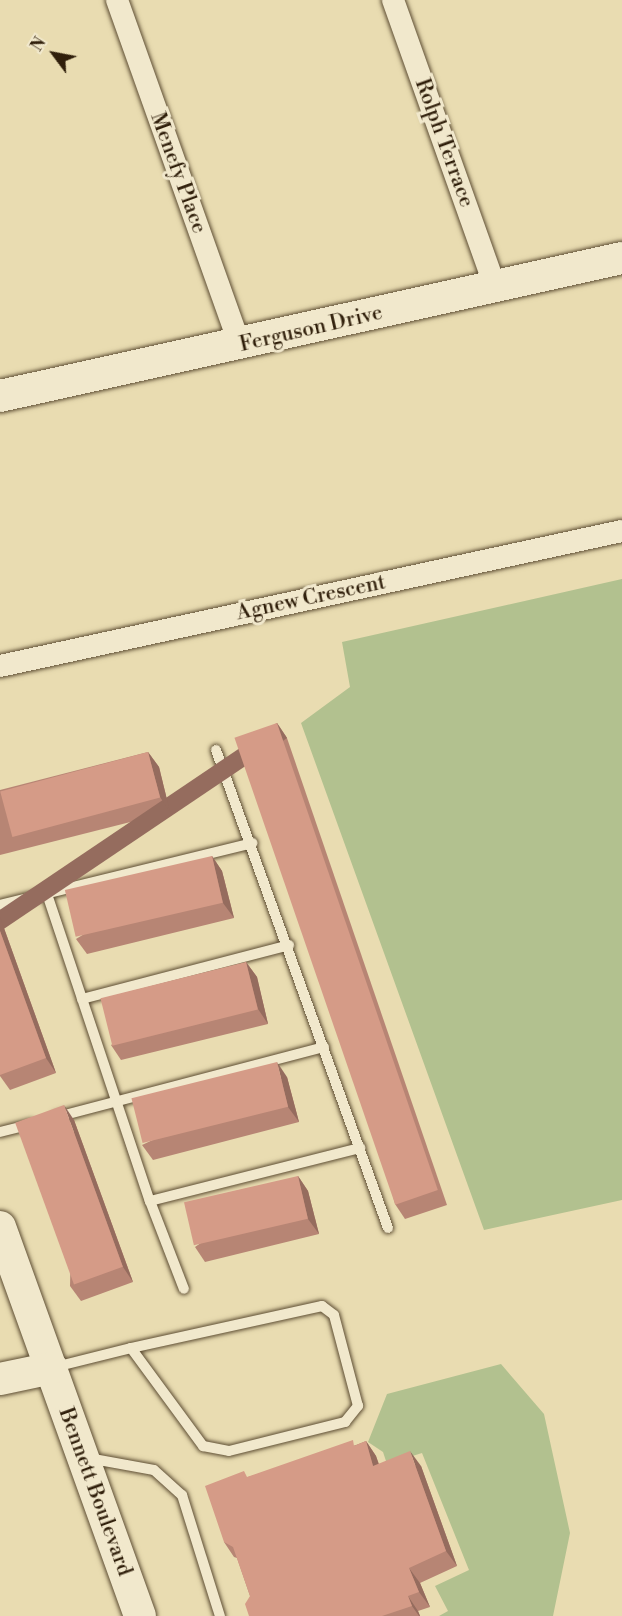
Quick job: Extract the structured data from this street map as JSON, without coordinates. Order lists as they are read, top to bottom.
{
  "streets": {
    "street": [
      "Rolph Terrace",
      "Menefy Place",
      "Ferguson Drive",
      "Agnew Crescent",
      "Bennett Boulevard"
    ]
  },
  "crossings": [
    ["Rolph Terrace", "Ferguson Drive"],
    ["Menefy Place", "Ferguson Drive"]
  ],
  "north": "top left"
}
